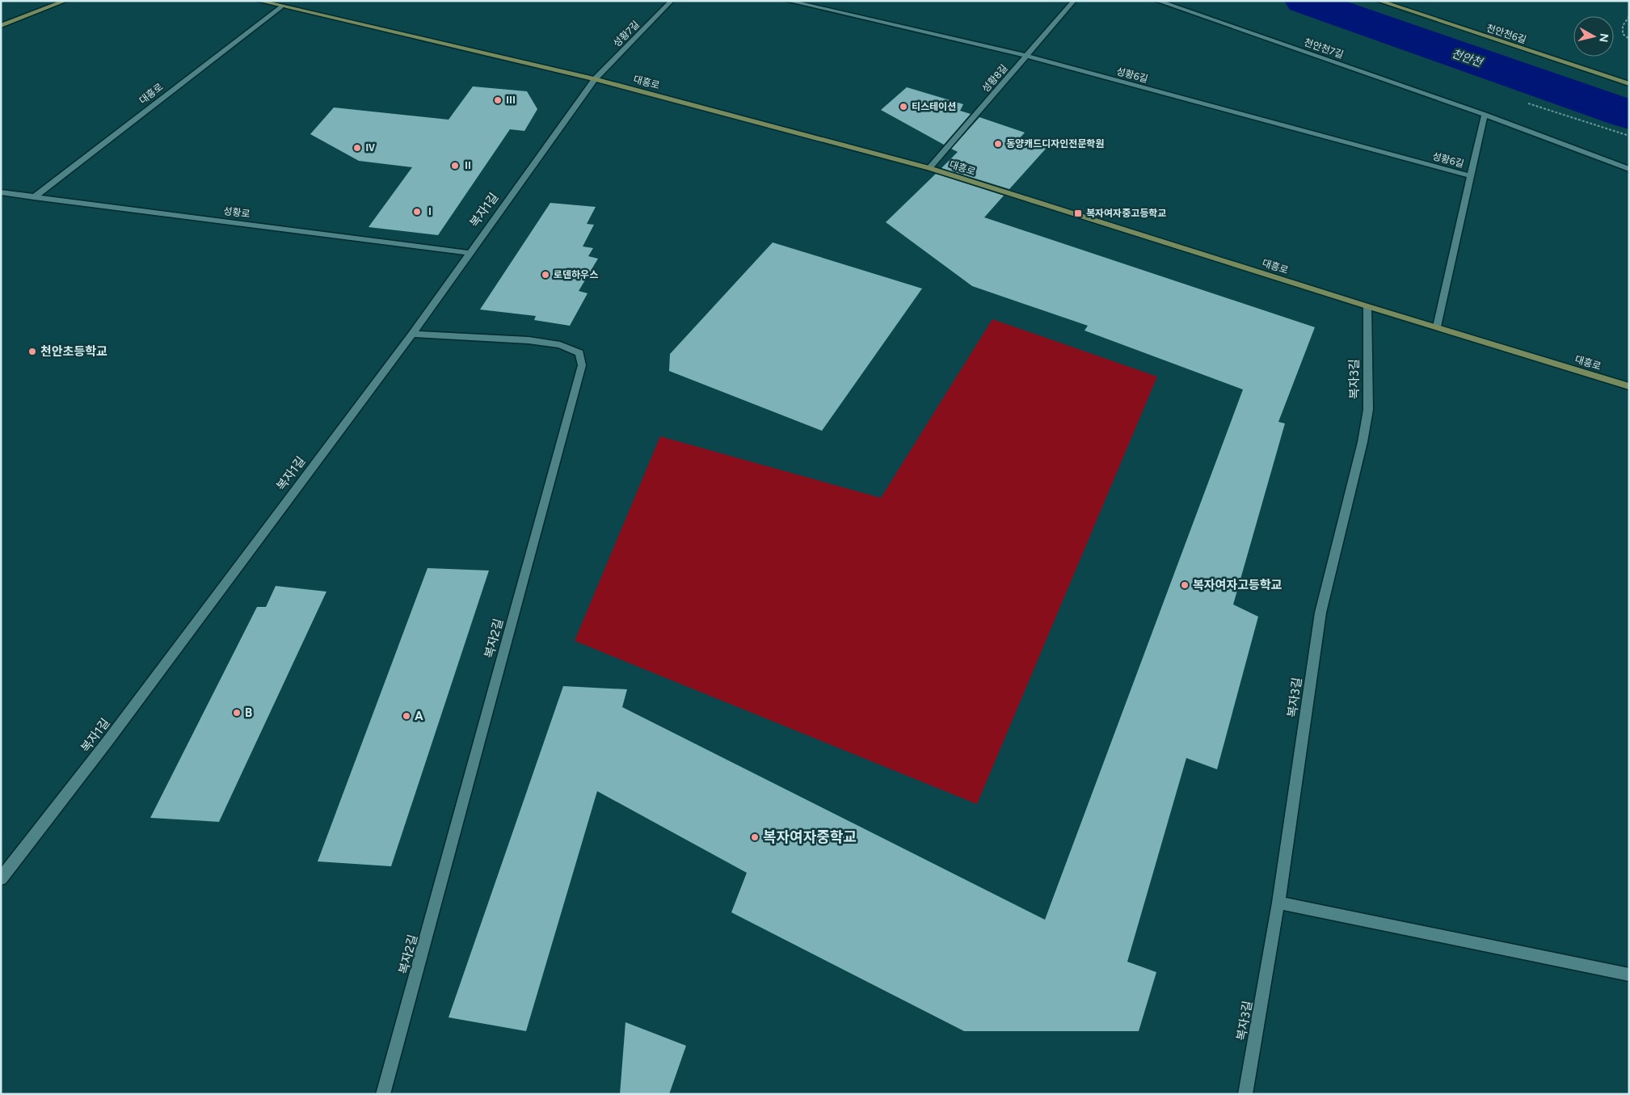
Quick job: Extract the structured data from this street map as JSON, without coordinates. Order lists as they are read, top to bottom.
{
  "streets": {
    "street": [
      "성황7길",
      "천안천6길",
      "천안천7길",
      "성황6길",
      "성황8길",
      "대흥로",
      "복자1길",
      "성황로",
      "복자3길",
      "복자2길"
    ]
  },
  "crossings": [
    ["성황7길", "대흥로"],
    ["성황7길", "복자1길"],
    ["성황6길", "성황8길"],
    ["성황8길", "대흥로"],
    ["대흥로", "복자1길"],
    ["대흥로", "성황로"],
    ["대흥로", "복자3길"],
    ["복자1길", "성황로"],
    ["복자1길", "복자2길"]
  ],
  "water": ["천안천"],
  "places": {
    "other": [
      "Ⅲ",
      "티스테이션",
      "동양캐드디자인전문학원",
      "Ⅳ",
      "Ⅱ",
      "Ⅰ",
      "로덴하우스",
      "천안초등학교",
      "복자여자고등학교",
      "B",
      "A",
      "복자여자중학교"
    ],
    "transit": ["복자여자중고등학교"]
  },
  "north": "right"
}
